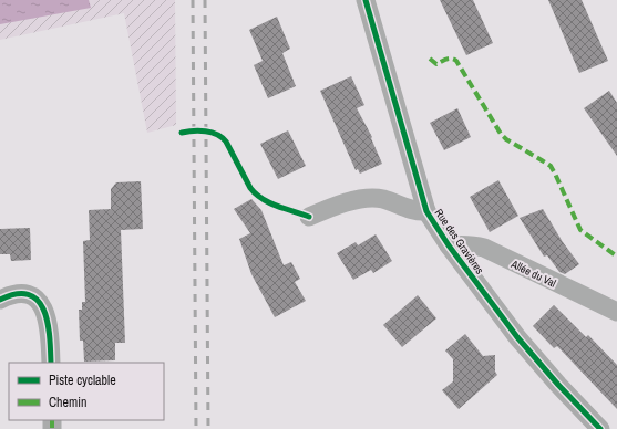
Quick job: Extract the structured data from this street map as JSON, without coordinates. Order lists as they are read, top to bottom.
{
  "streets": {
    "street": ["Rue des Gravières", "Allée du Val"]
  },
  "crossings": [
    ["Rue des Gravières", "Allée du Val"]
  ],
  "legend": ["Piste cyclable", "Chemin"]
}
